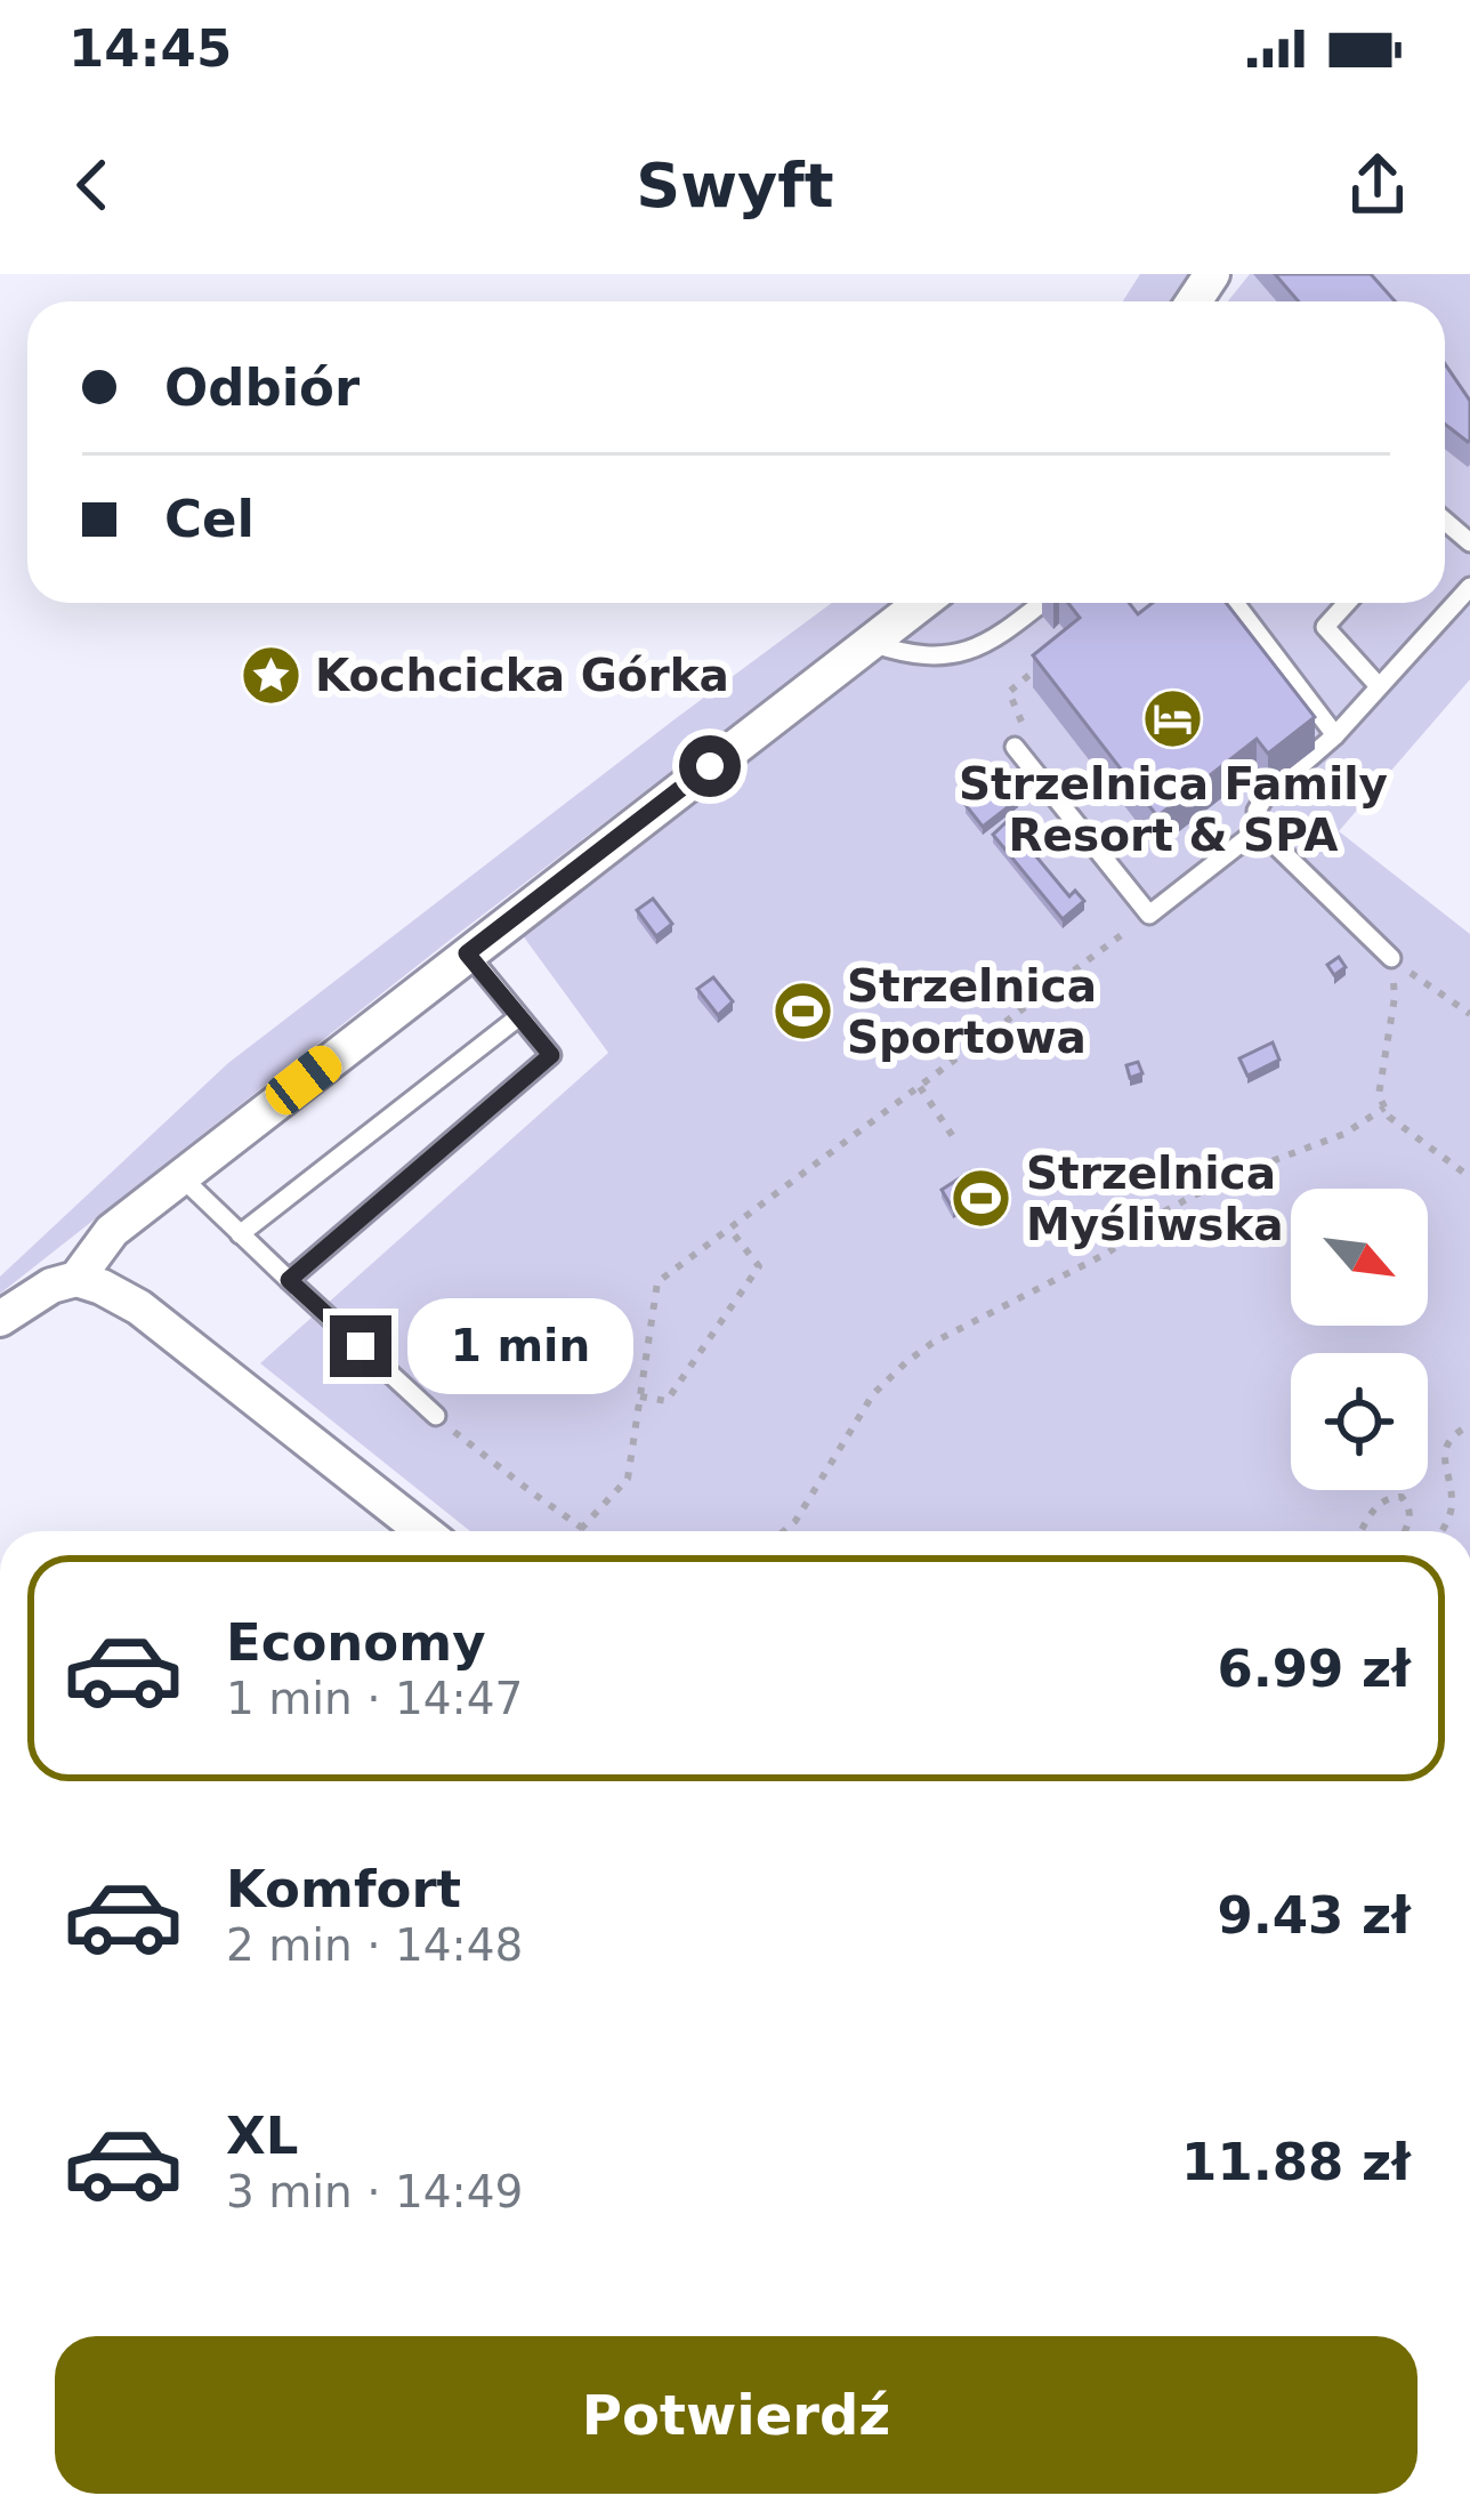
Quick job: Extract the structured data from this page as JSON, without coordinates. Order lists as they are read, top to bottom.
{
  "places": {
    "place": ["Kochcicka Górka"],
    "hotel": ["Strzelnica Family Resort & SPA"],
    "sports": ["Strzelnica Sportowa", "Strzelnica Myśliwska"]
  },
  "north": "bottom right",
  "page": {
    "status": "14:45",
    "header": "Swyft",
    "banner": ["Odbiór", "Cel"],
    "bubble": "1 min",
    "list": [
      {
        "name": "Economy",
        "note": "1 min · 14:47",
        "value": "6.99 zł"
      },
      {
        "name": "Komfort",
        "note": "2 min · 14:48",
        "value": "9.43 zł"
      },
      {
        "name": "XL",
        "note": "3 min · 14:49",
        "value": "11.88 zł"
      }
    ],
    "buttons": "Potwierdź"
  }
}
